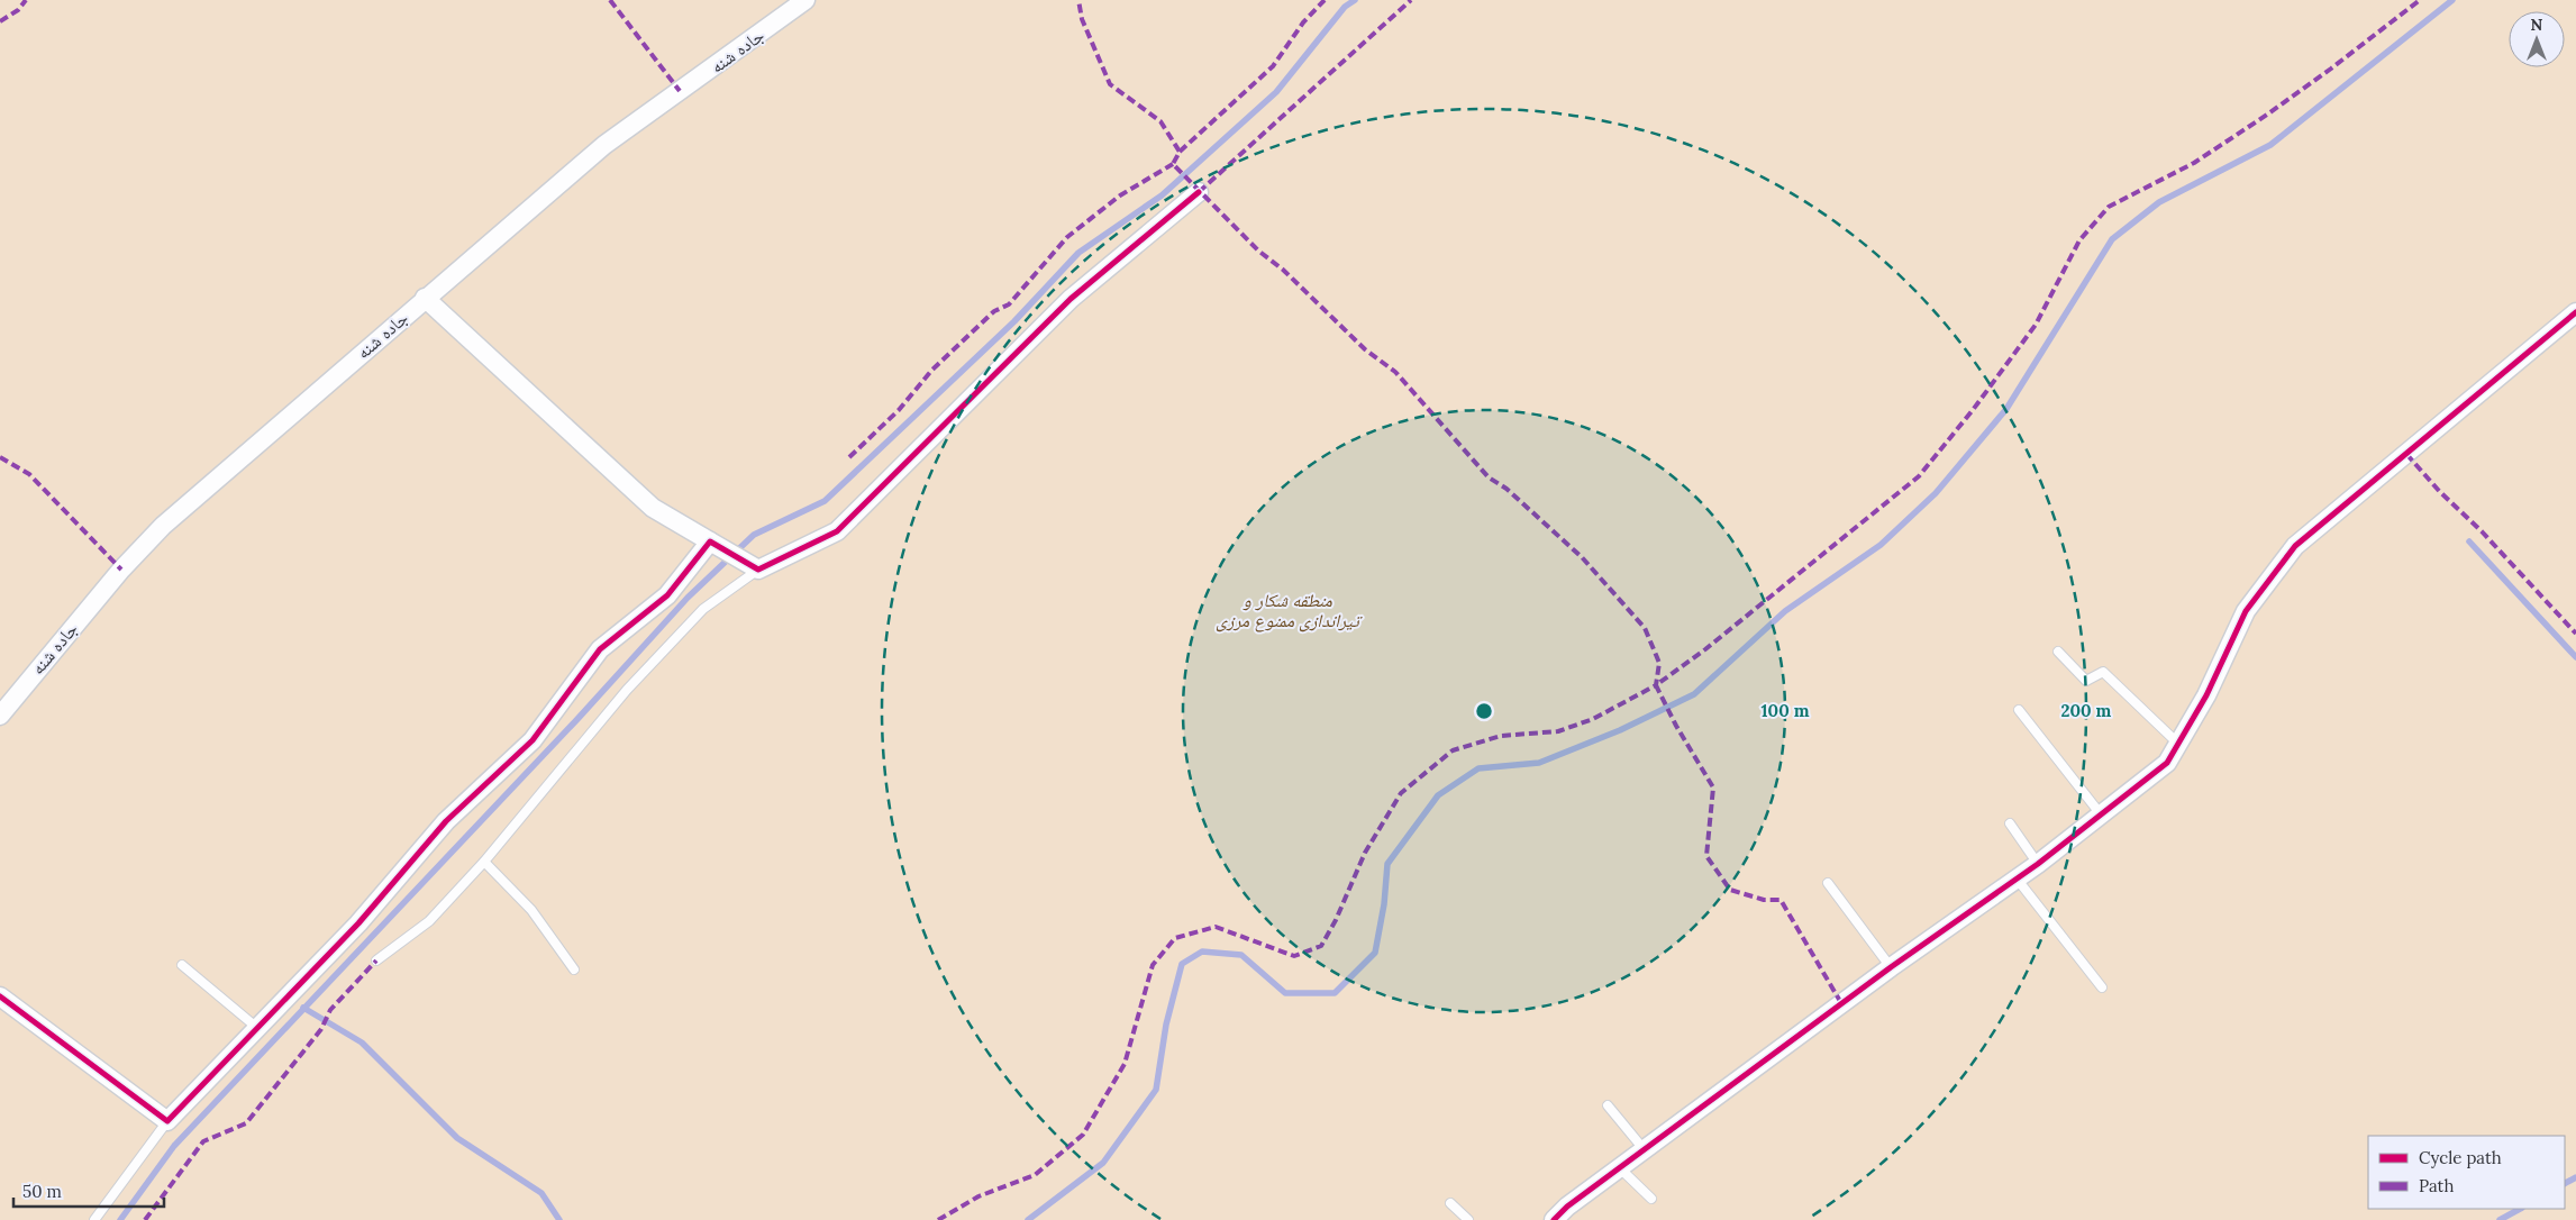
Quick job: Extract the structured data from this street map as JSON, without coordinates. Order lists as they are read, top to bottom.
{
  "streets": {
    "street": ["جاده شنه"]
  },
  "parks": ["منطقه شکار و تیراندازی ممنوع مرزی"],
  "legend": ["Cycle path", "Path"],
  "scale_bar": "50 m",
  "north": "top",
  "rings": ["100 m", "200 m"]
}
